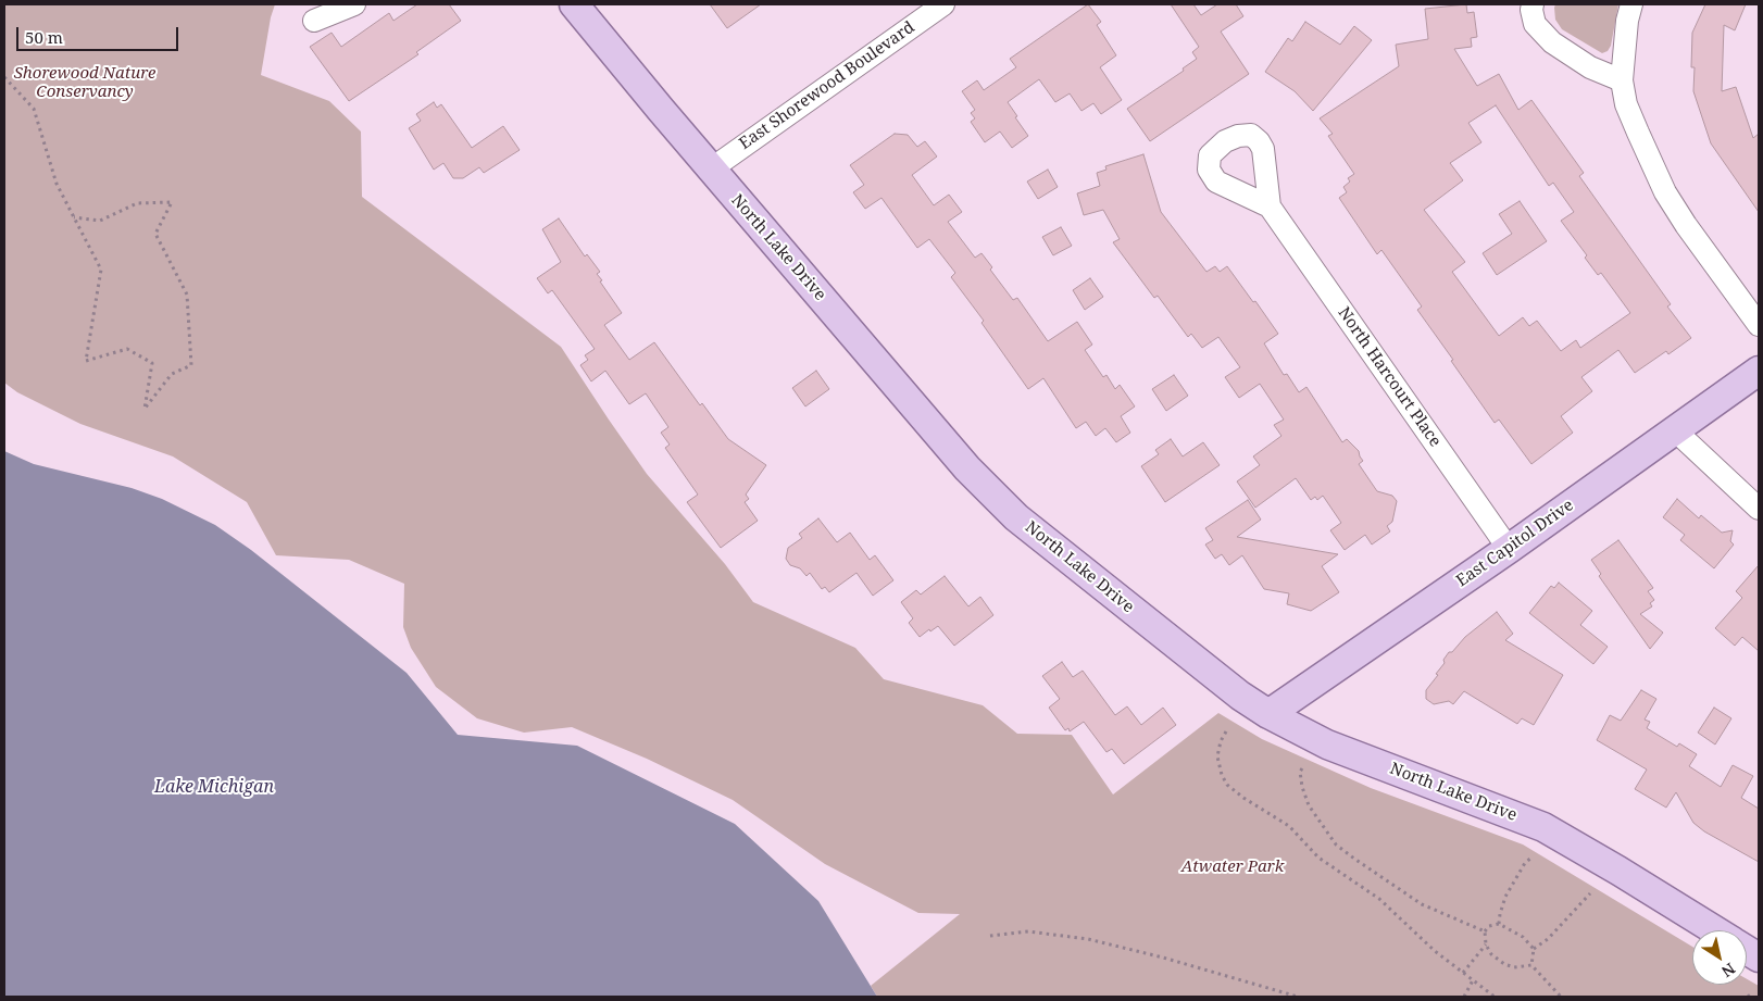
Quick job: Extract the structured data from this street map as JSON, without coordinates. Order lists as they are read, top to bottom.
{
  "streets": {
    "main road": ["North Lake Drive", "East Capitol Drive"],
    "street": ["East Shorewood Boulevard", "North Harcourt Place"]
  },
  "crossings": [
    ["East Shorewood Boulevard", "North Lake Drive"],
    ["North Lake Drive", "East Capitol Drive"],
    ["North Harcourt Place", "East Capitol Drive"]
  ],
  "water": ["Lake Michigan"],
  "parks": ["Shorewood Nature Conservancy", "Atwater Park"],
  "scale_bar": "50 m",
  "north": "bottom right"
}
